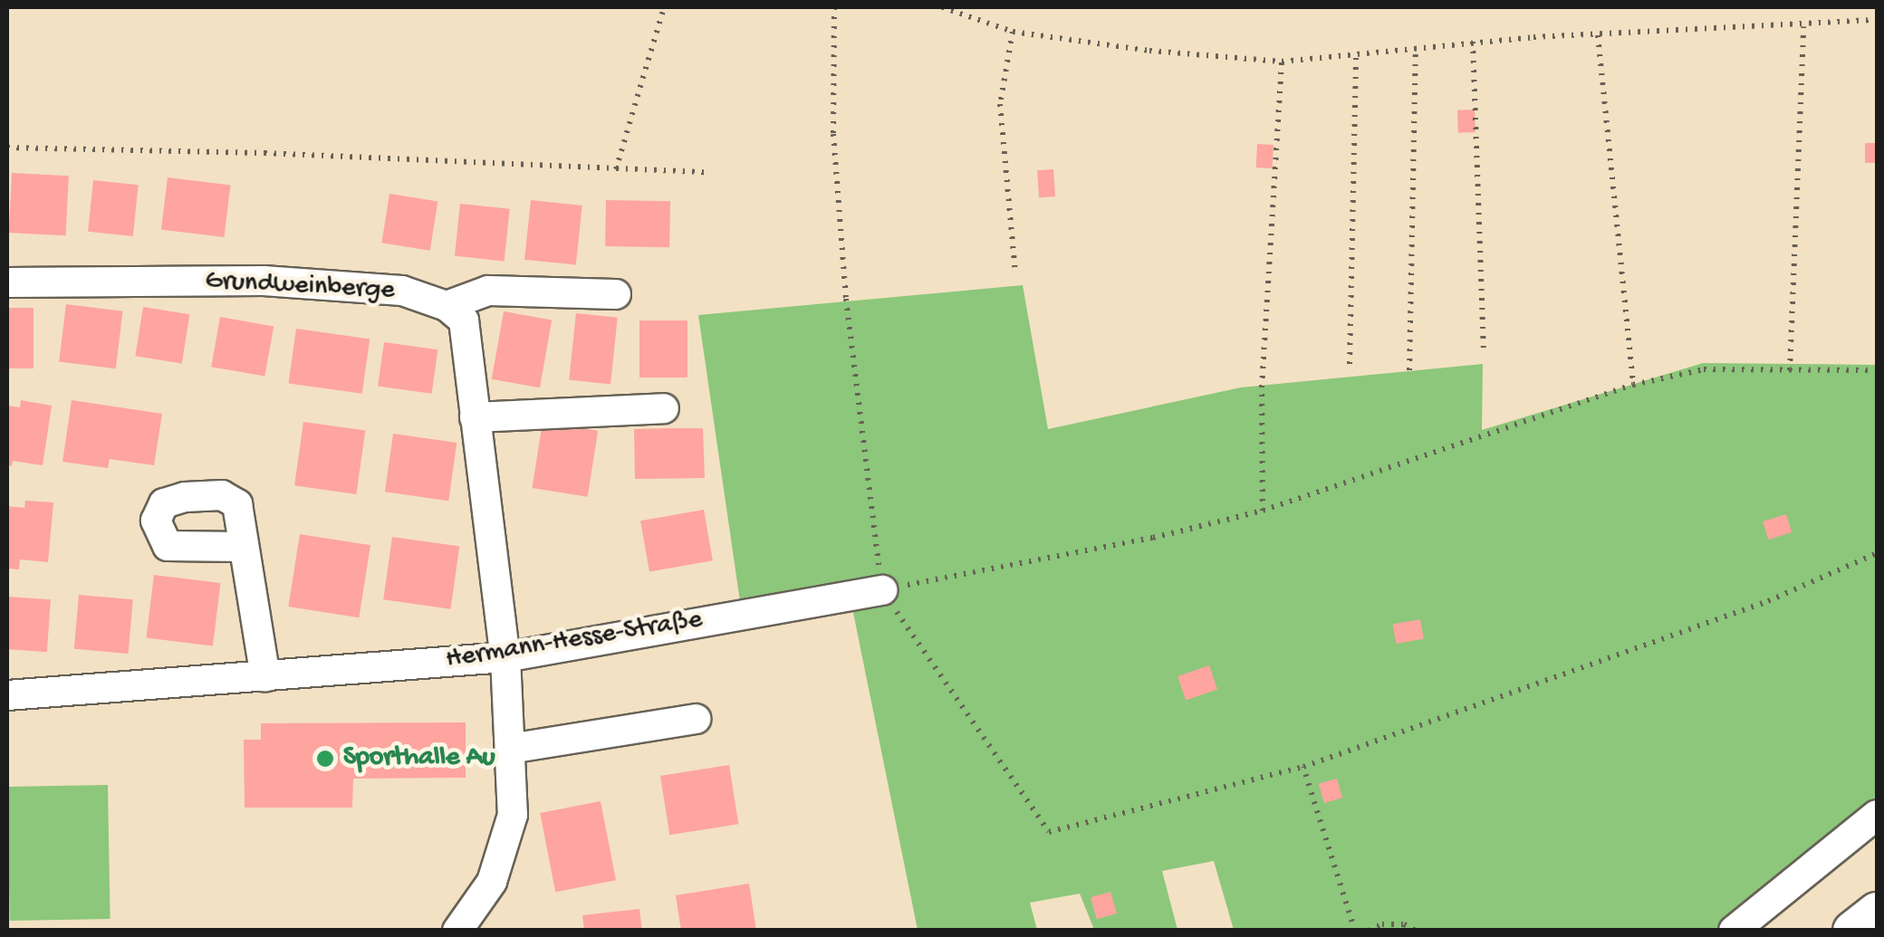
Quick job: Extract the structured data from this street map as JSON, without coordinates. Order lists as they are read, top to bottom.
{
  "streets": {
    "street": ["Grundweinberge", "Hermann-Hesse-Straße"]
  },
  "places": ["Sporthalle Au"]
}
